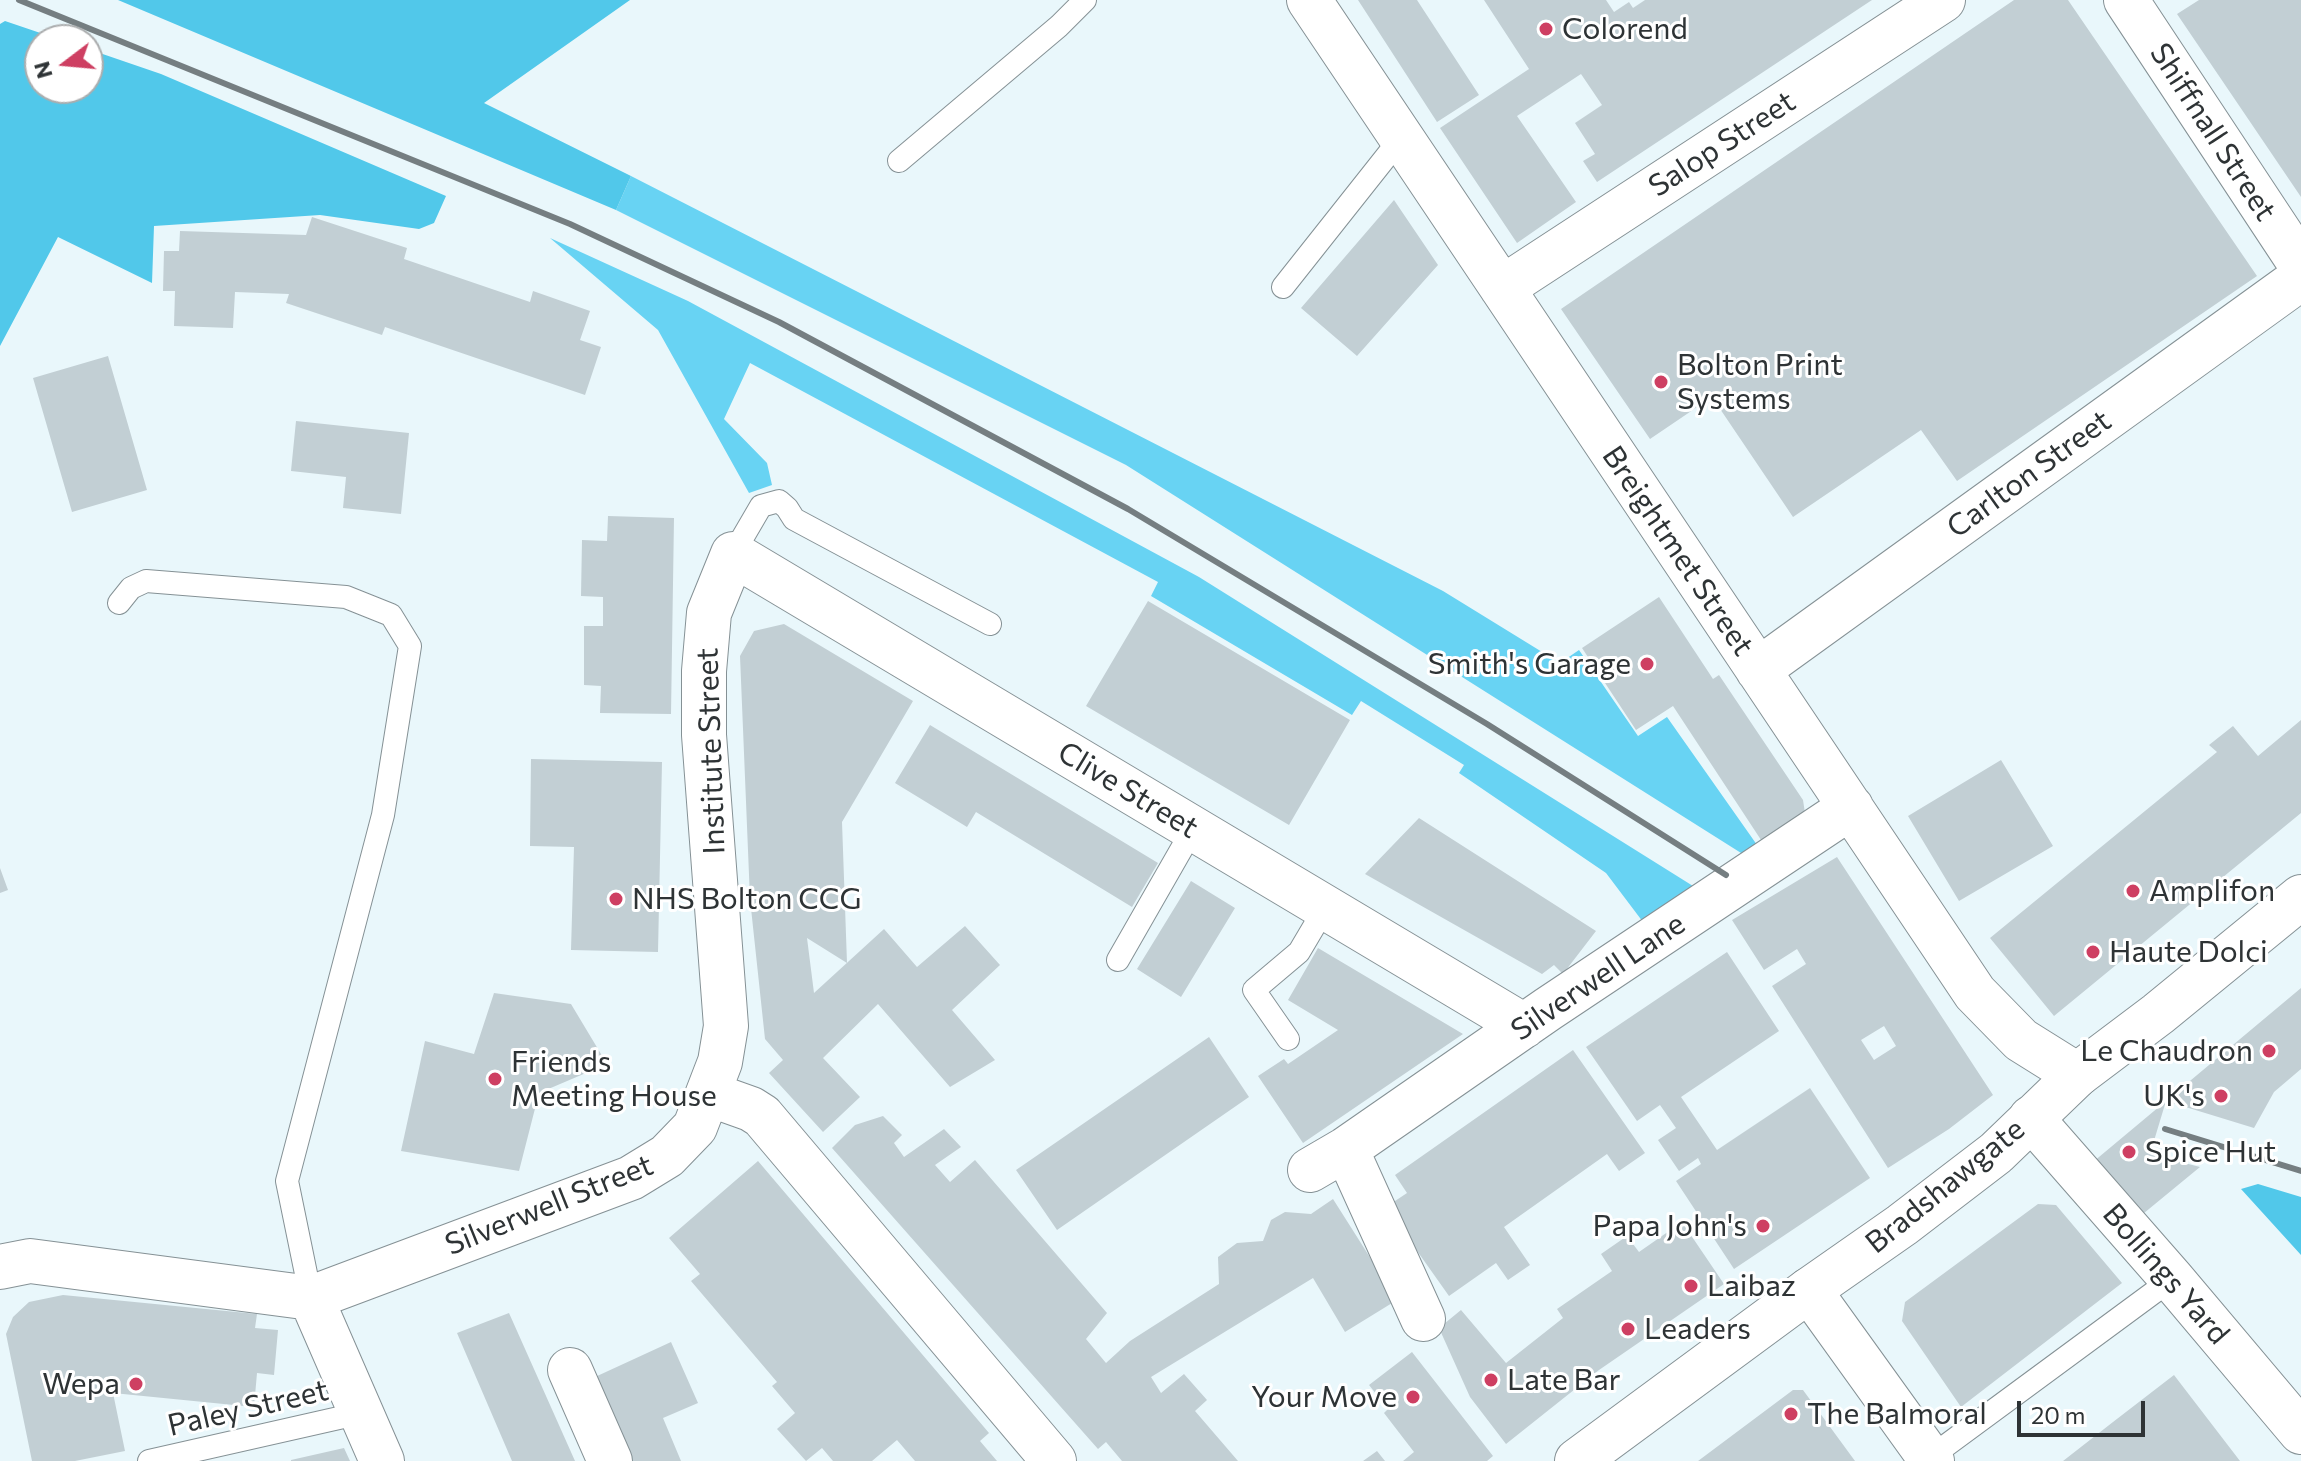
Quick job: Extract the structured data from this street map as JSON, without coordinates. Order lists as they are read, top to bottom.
{
  "streets": {
    "street": [
      "Shiffnall Street",
      "Salop Street",
      "Carlton Street",
      "Breightmet Street",
      "Institute Street",
      "Clive Street",
      "Silverwell Lane",
      "Bradshawgate",
      "Silverwell Street",
      "Bollings Yard"
    ],
    "lane": ["Paley Street"]
  },
  "crossings": [
    ["Salop Street", "Breightmet Street"],
    ["Carlton Street", "Breightmet Street"],
    ["Breightmet Street", "Silverwell Lane"],
    ["Breightmet Street", "Bradshawgate"],
    ["Institute Street", "Clive Street"],
    ["Institute Street", "Silverwell Street"],
    ["Clive Street", "Silverwell Lane"],
    ["Bradshawgate", "Bollings Yard"]
  ],
  "places": [
    "Colorend",
    "Bolton Print Systems",
    "Smith's Garage",
    "Amplifon",
    "NHS Bolton CCG",
    "Haute Dolci",
    "Le Chaudron",
    "Friends Meeting House",
    "UK's",
    "Spice Hut",
    "Papa John's",
    "Laibaz",
    "Leaders",
    "Late Bar",
    "Wepa",
    "Your Move",
    "The Balmoral"
  ],
  "scale_bar": "20 m",
  "north": "left"
}
